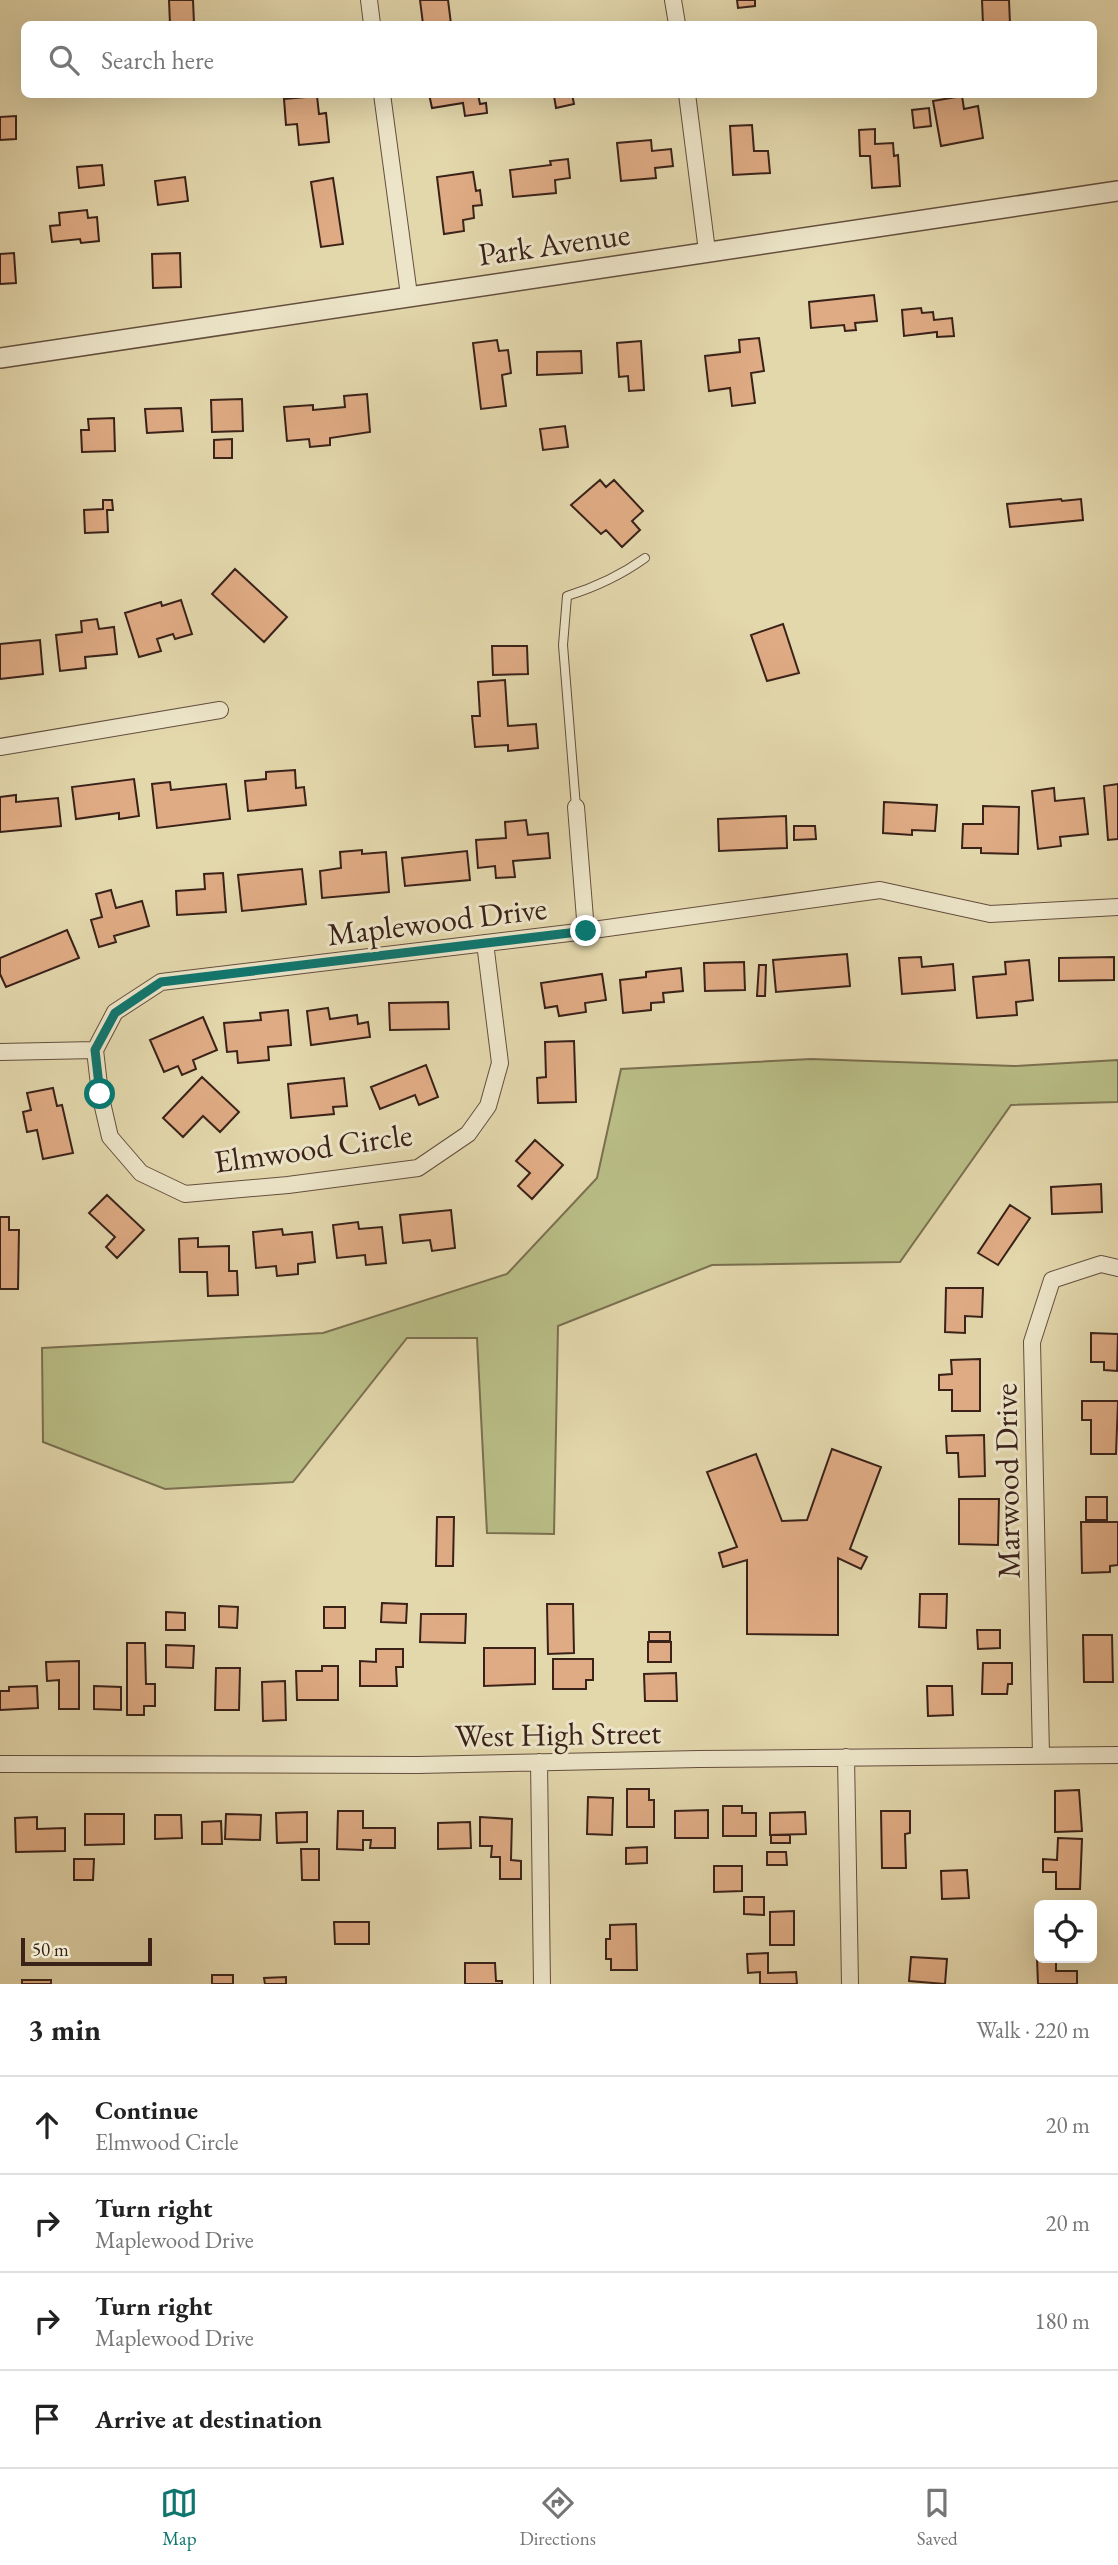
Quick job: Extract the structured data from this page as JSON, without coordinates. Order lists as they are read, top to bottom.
{
  "streets": {
    "street": [
      "Park Avenue",
      "Maplewood Drive",
      "Elmwood Circle",
      "Marwood Drive",
      "West High Street"
    ]
  },
  "crossings": [
    ["Maplewood Drive", "Elmwood Circle"],
    ["Marwood Drive", "West High Street"]
  ],
  "scale_bar": "50 m",
  "page": {
    "search": "Search here",
    "scale": "50 m",
    "heading": ["3 min", "Walk · 220 m"],
    "list": [
      ["Continue", "Elmwood Circle", "20 m"],
      ["Turn right", "Maplewood Drive", "20 m"],
      ["Turn right", "Maplewood Drive", "180 m"],
      "Arrive at destination"
    ],
    "nav": ["Map", "Directions", "Saved"]
  }
}
